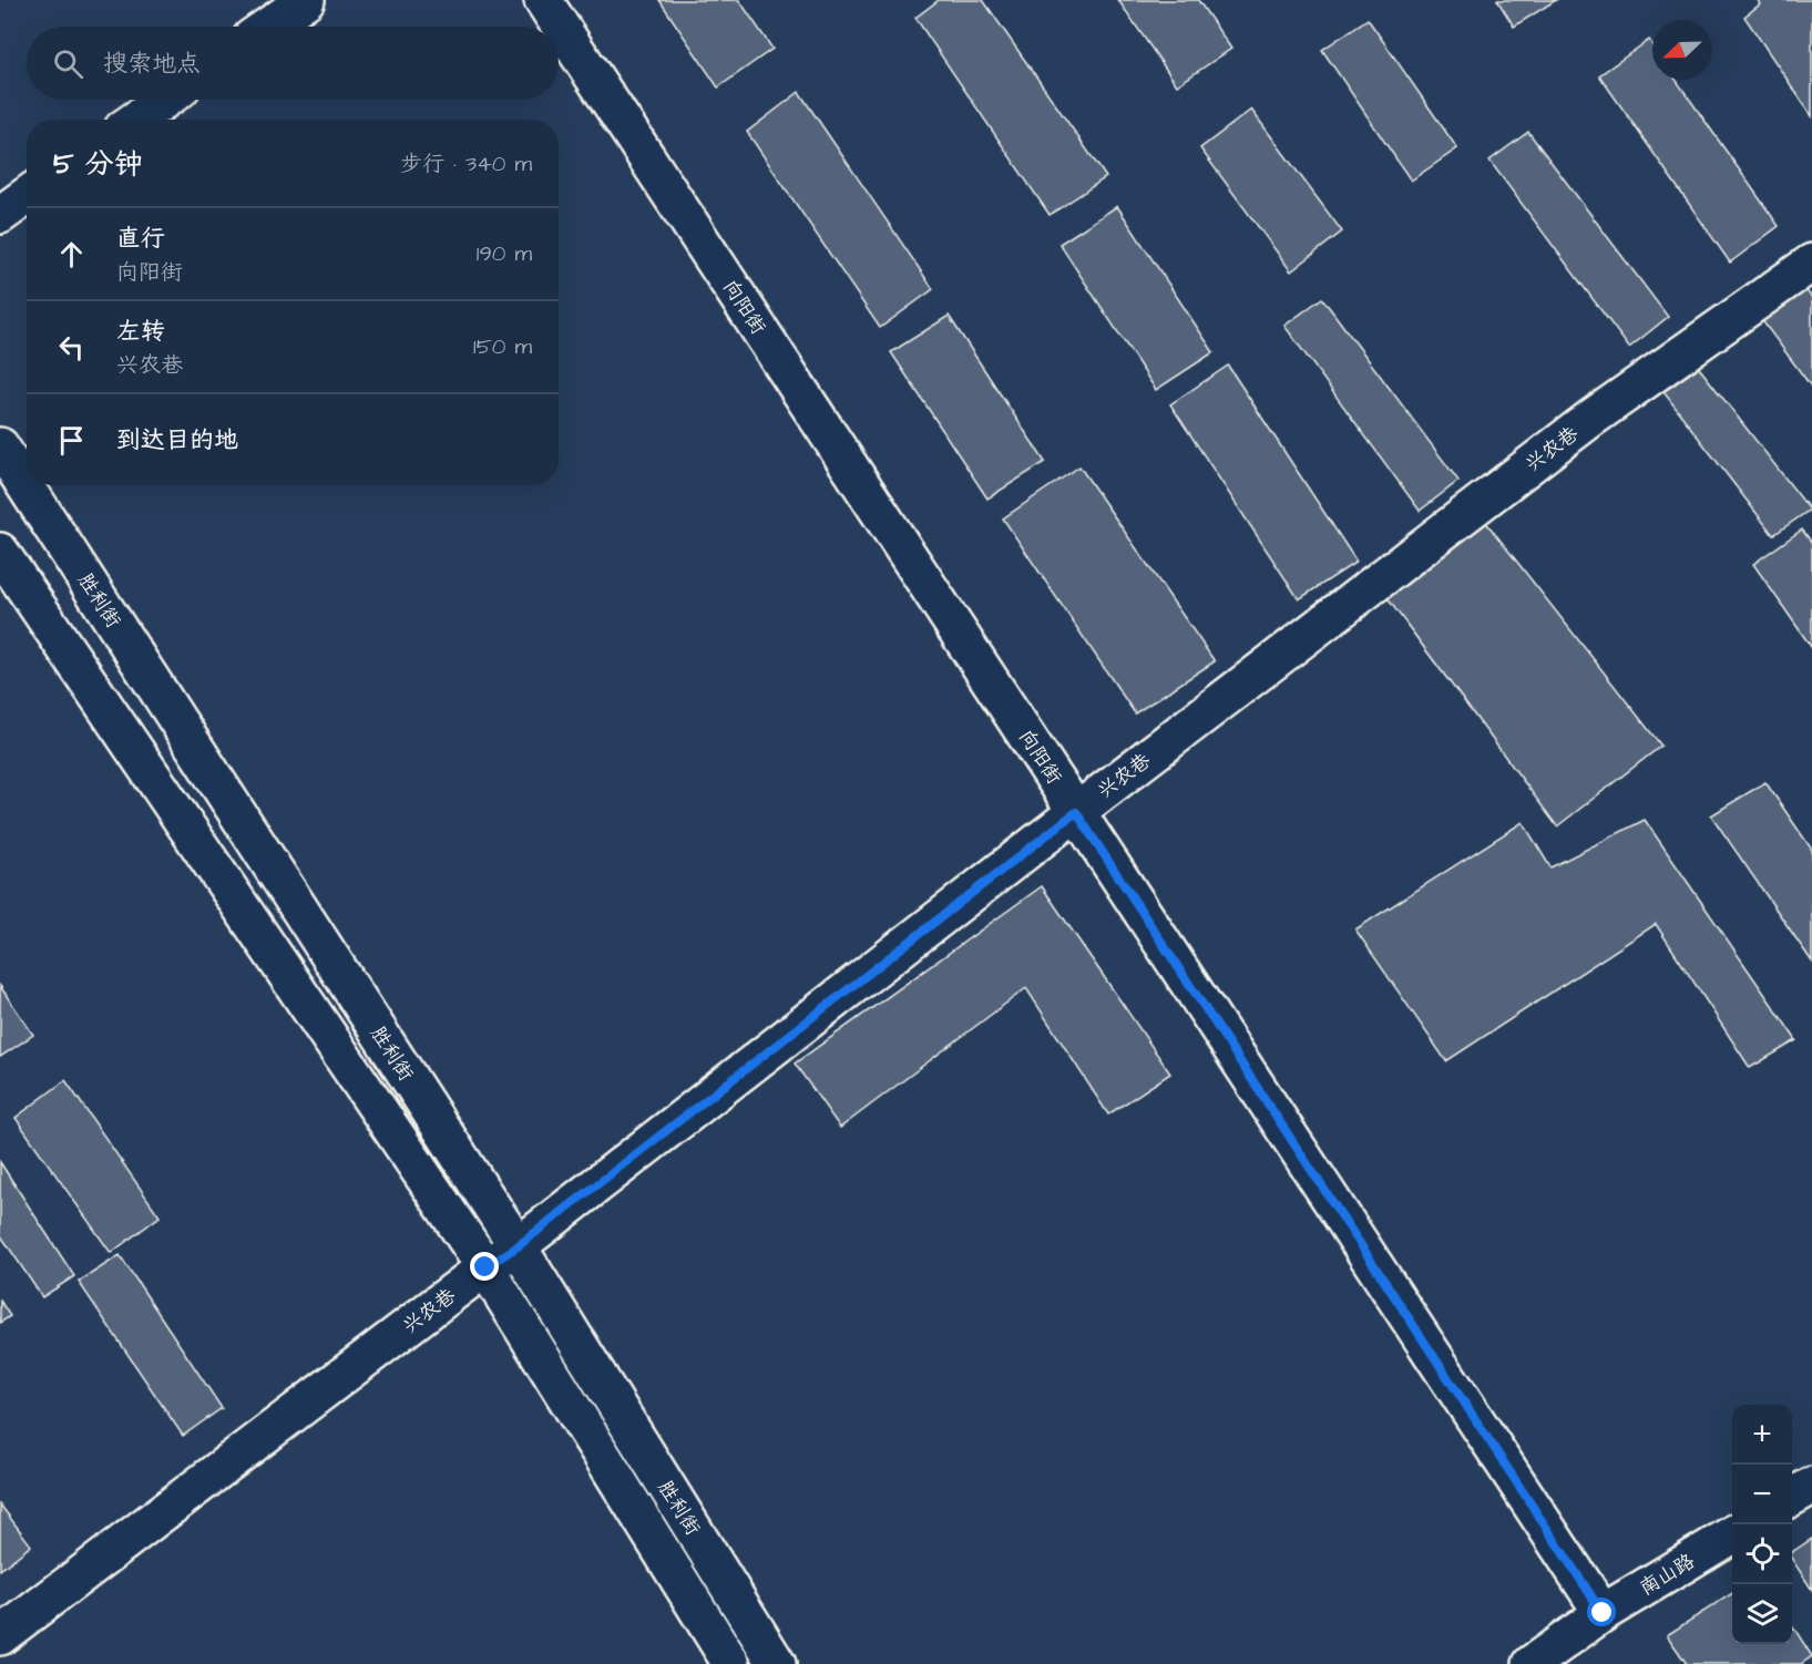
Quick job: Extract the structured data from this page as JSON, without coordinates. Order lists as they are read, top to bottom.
{
  "streets": {
    "street": [
      "向阳街",
      "兴农巷",
      "胜利街",
      "南山路"
    ]
  },
  "crossings": [
    ["向阳街", "兴农巷"],
    ["向阳街", "南山路"],
    ["兴农巷", "胜利街"]
  ],
  "north": "bottom left",
  "page": {
    "search": "搜索地点",
    "heading": ["5 分钟", "步行 · 340 m"],
    "list": [
      ["直行", "向阳街", "190 m"],
      ["左转", "兴农巷", "150 m"],
      "到达目的地"
    ],
    "map_buttons": ["+", "−"]
  }
}
